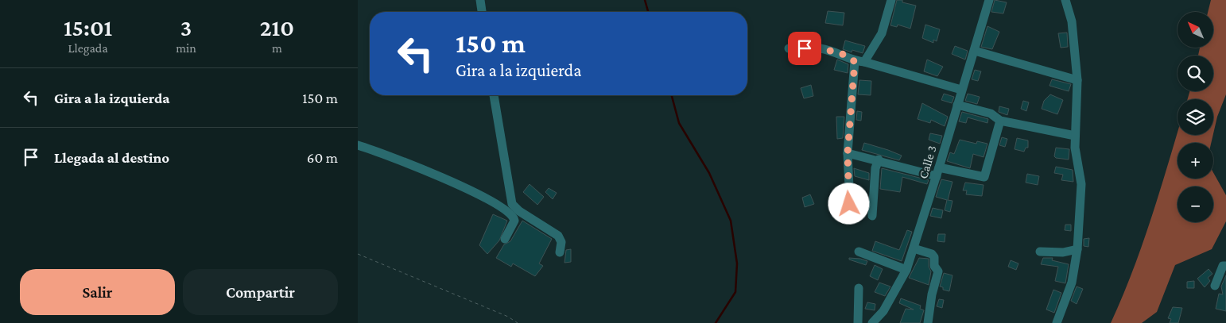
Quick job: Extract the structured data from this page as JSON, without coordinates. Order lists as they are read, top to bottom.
{
  "streets": {
    "street": ["Calle 3"]
  },
  "north": "top left",
  "page": {
    "eta": [
      "15:01",
      "Llegada",
      "3",
      "min",
      "210",
      "m"
    ],
    "map_buttons": ["+", "−"],
    "turn": ["150 m", "Gira a la izquierda"],
    "list": [
      {
        "name": "Gira a la izquierda",
        "value": "150 m"
      },
      {
        "name": "Llegada al destino",
        "value": "60 m"
      }
    ],
    "buttons": ["Salir", "Compartir"]
  }
}
